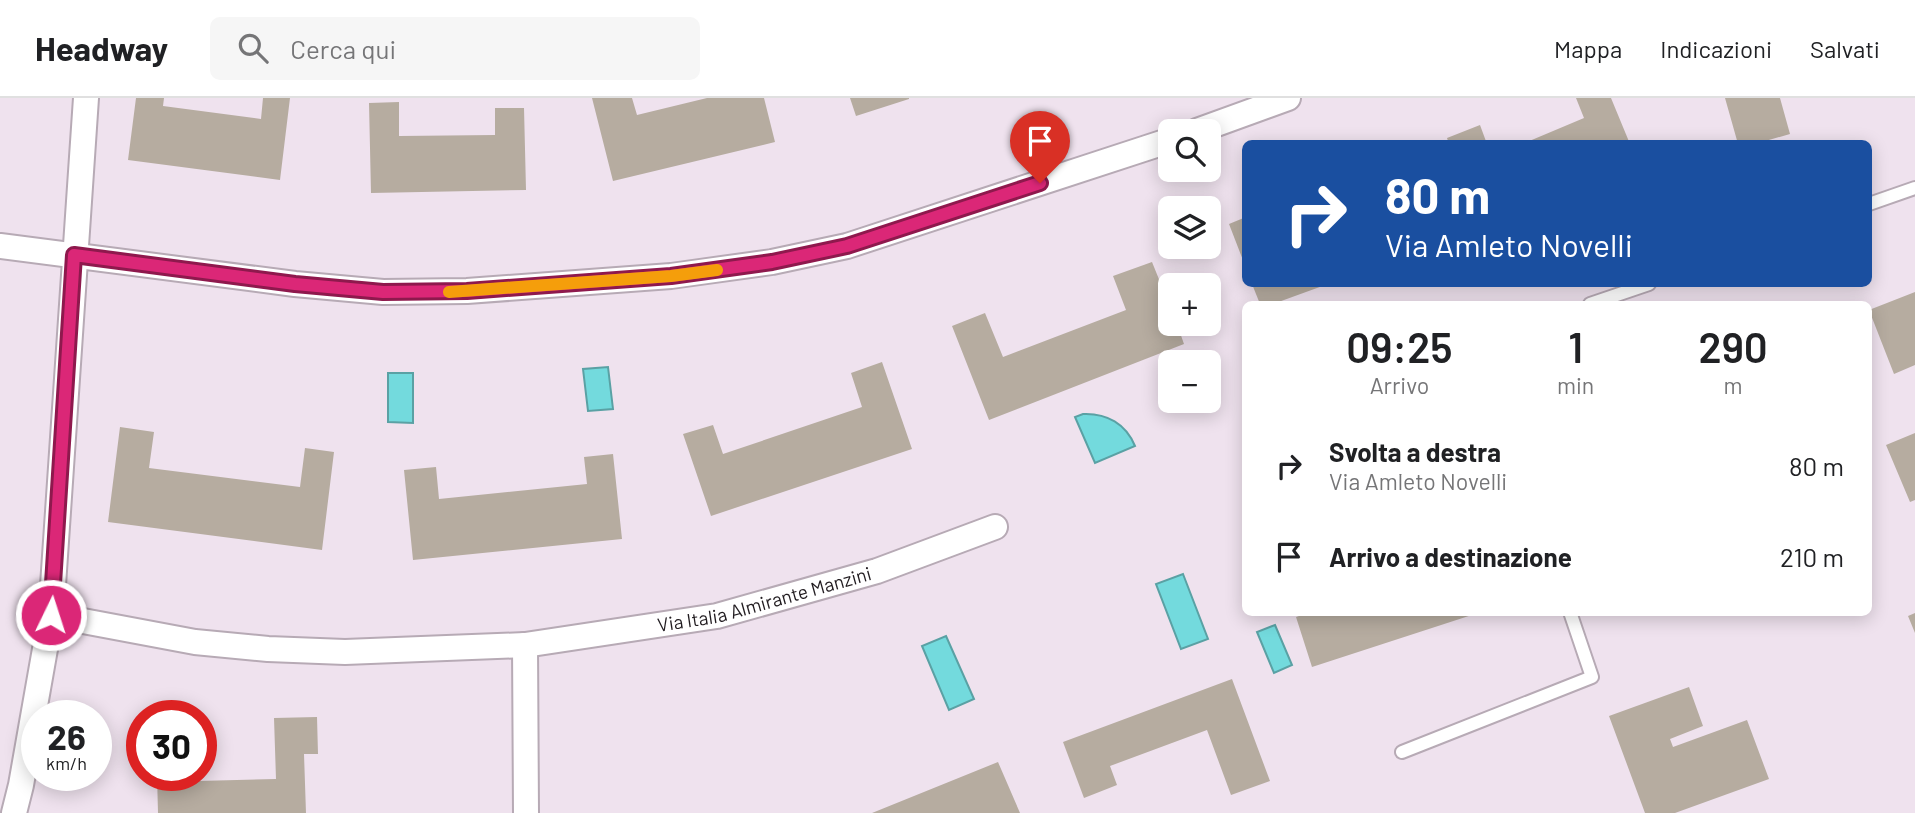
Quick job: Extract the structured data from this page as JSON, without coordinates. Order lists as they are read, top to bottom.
{
  "streets": {
    "street": ["Via Italia Almirante Manzini"]
  },
  "page": {
    "header": "Headway",
    "search": "Cerca qui",
    "nav": ["Mappa", "Indicazioni", "Salvati"],
    "map_buttons": ["+", "−"],
    "turn": ["80 m", "Via Amleto Novelli"],
    "eta": [
      "09:25",
      "Arrivo",
      "1",
      "min",
      "290",
      "m"
    ],
    "list": [
      {
        "name": "Svolta a destra",
        "note": "Via Amleto Novelli",
        "value": "80 m"
      },
      {
        "name": "Arrivo a destinazione",
        "value": "210 m"
      }
    ],
    "speed": "26 km/h",
    "limit": "30"
  }
}
